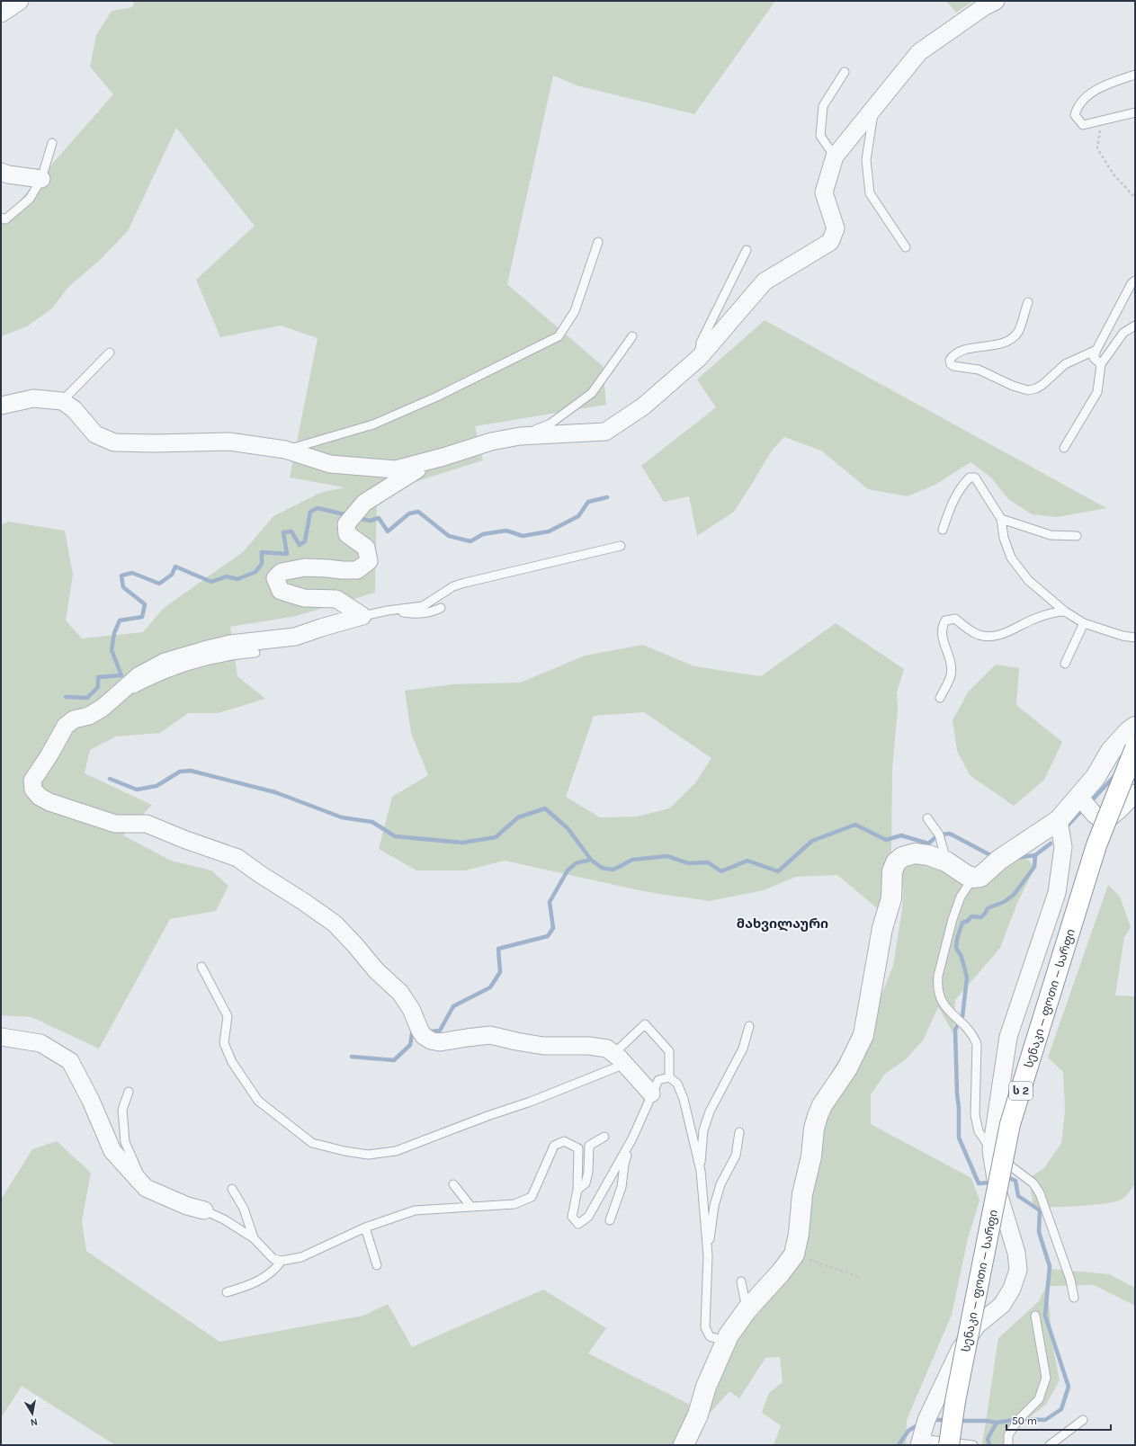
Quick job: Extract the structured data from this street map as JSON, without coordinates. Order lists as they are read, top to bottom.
{
  "streets": {
    "highway": ["სენაკი — ფოთი — სარფი", "ს 2"]
  },
  "districts": ["მახვილაური"],
  "scale_bar": "50 m",
  "north": "bottom"
}
